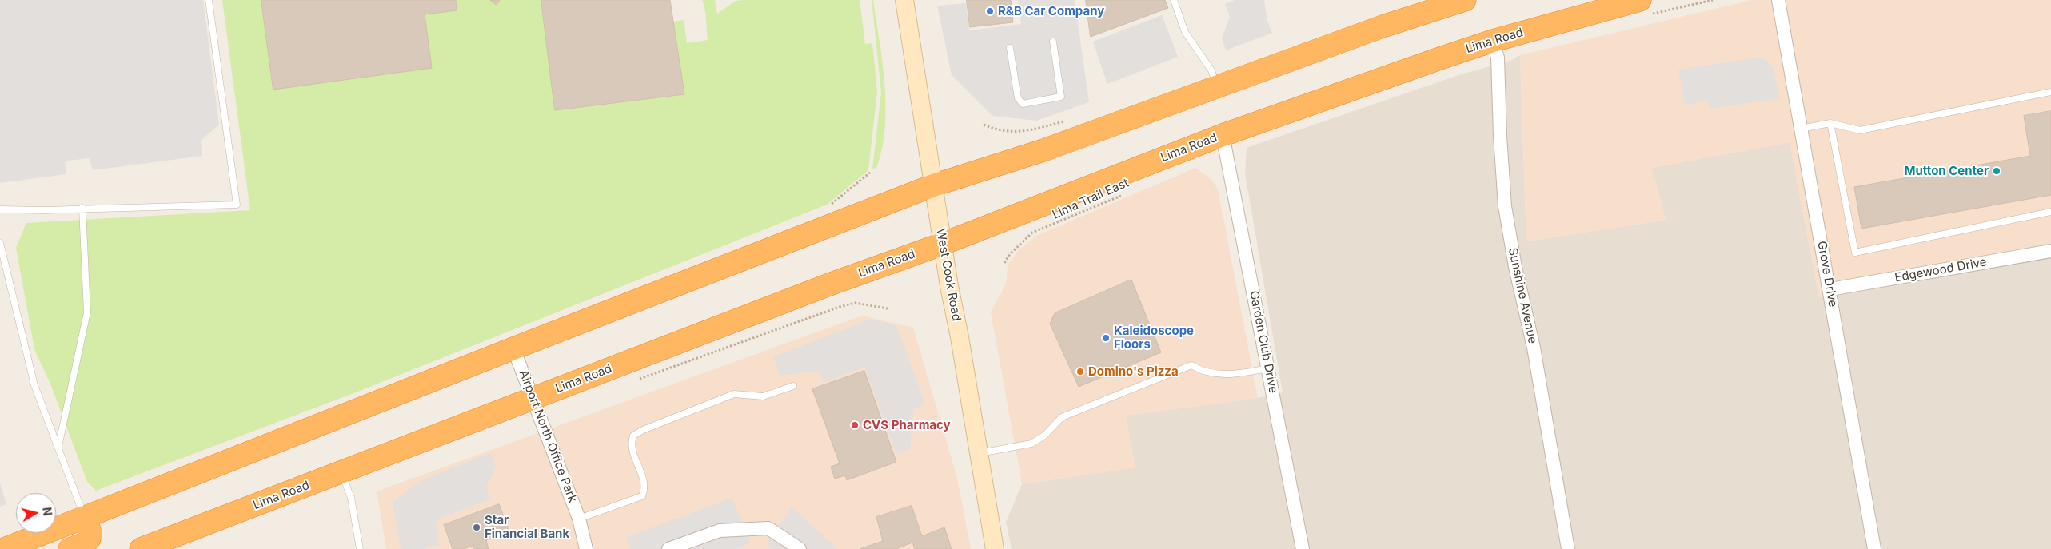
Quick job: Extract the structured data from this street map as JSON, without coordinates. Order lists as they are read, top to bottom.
{
  "streets": {
    "highway": ["Lima Road"],
    "main road": ["West Cook Road"],
    "street": [
      "Edgewood Drive",
      "Grove Drive",
      "Sunshine Avenue",
      "Garden Club Drive",
      "Airport North Office Park"
    ],
    "path": ["Lima Trail East"]
  },
  "crossings": [
    ["Lima Road", "West Cook Road"],
    ["Lima Road", "Sunshine Avenue"],
    ["Lima Road", "Garden Club Drive"],
    ["Lima Road", "Airport North Office Park"],
    ["Edgewood Drive", "Grove Drive"]
  ],
  "places": [
    "R&B Car Company",
    "Mutton Center",
    "Kaleidoscope Floors",
    "Domino's Pizza",
    "CVS Pharmacy",
    "Star Financial Bank"
  ],
  "north": "right"
}
